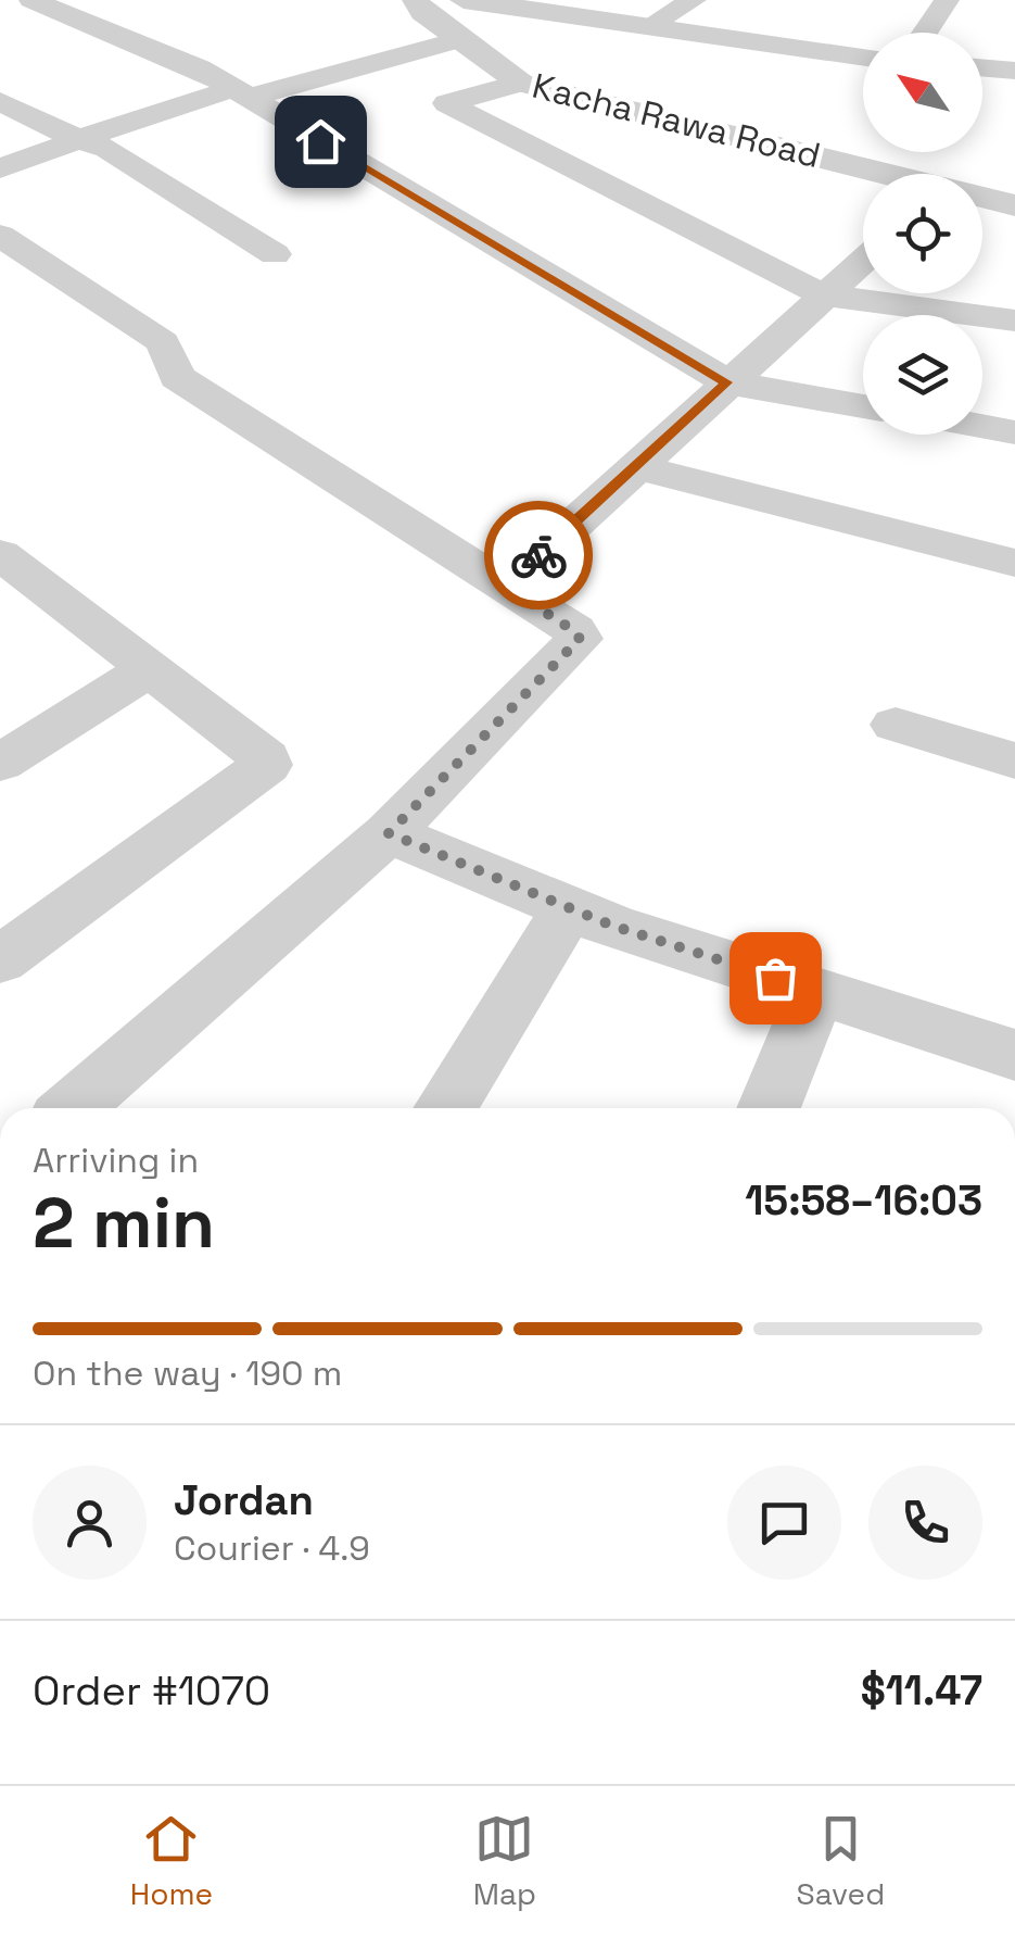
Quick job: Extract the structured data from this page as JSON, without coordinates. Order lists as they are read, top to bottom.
{
  "streets": {
    "street": ["Kacha Rawa Road"]
  },
  "north": "top left",
  "page": {
    "heading": ["2 min", "Arriving in", "15:58–16:03"],
    "panel": [
      "Jordan",
      "Courier · 4.9",
      "Order #1070",
      "$11.47"
    ],
    "bar": "On the way · 190 m",
    "tabs": ["Home", "Map", "Saved"]
  }
}
